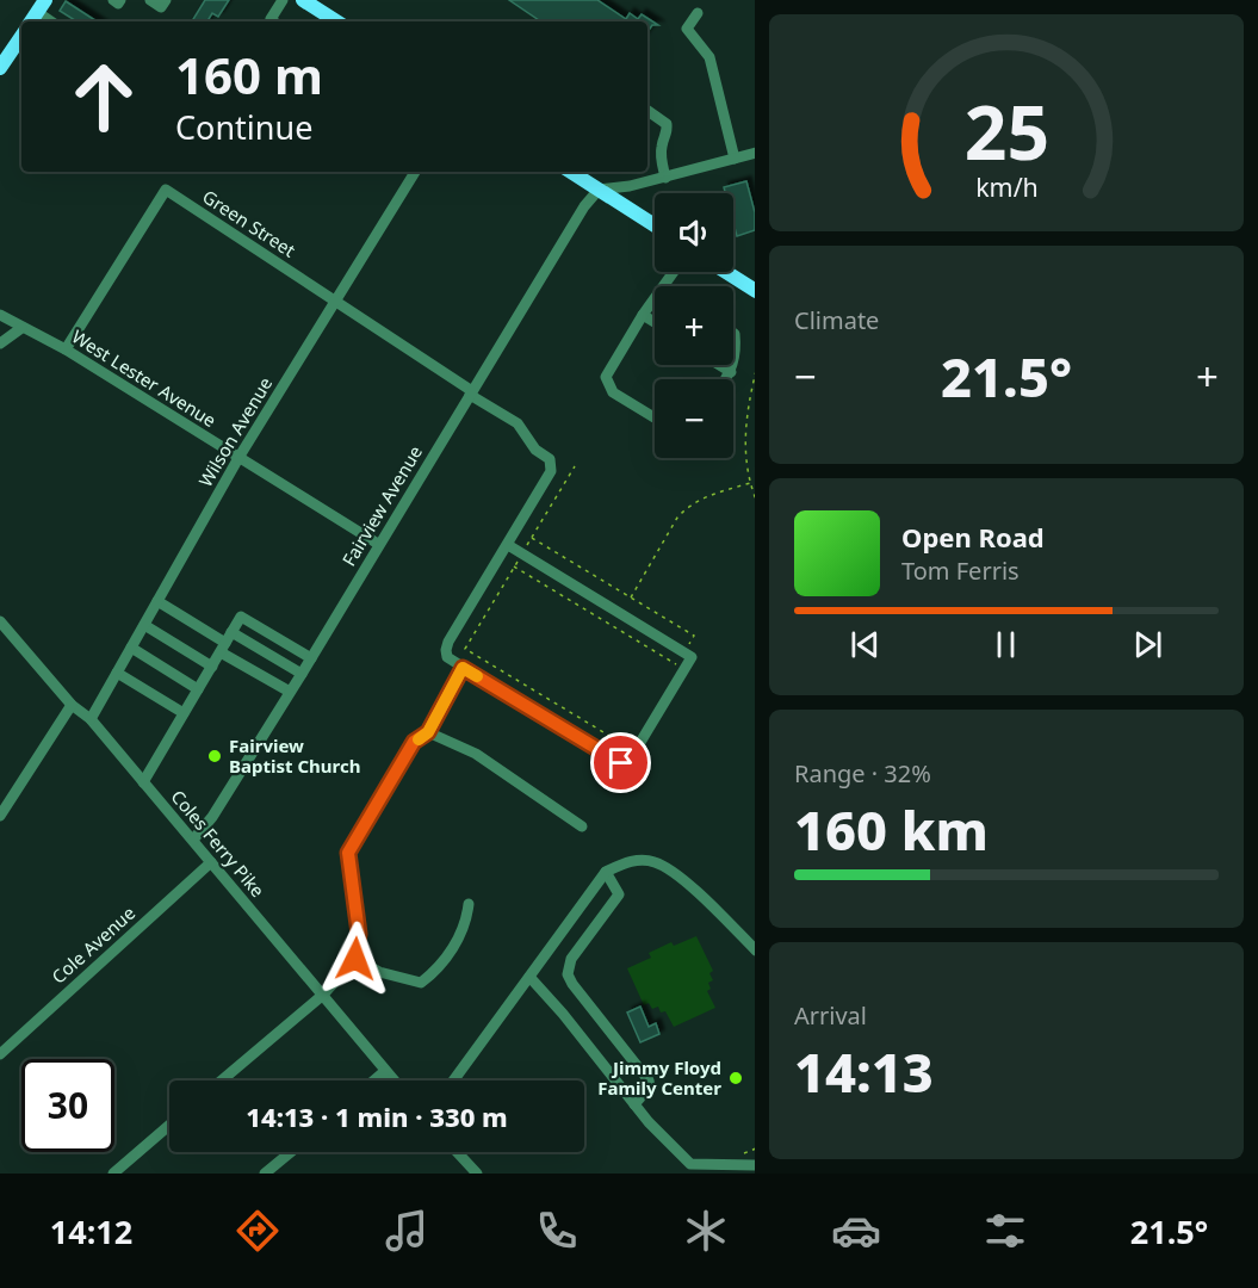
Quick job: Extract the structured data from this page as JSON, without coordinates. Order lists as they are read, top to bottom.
{
  "streets": {
    "street": [
      "Green Street",
      "West Lester Avenue",
      "Wilson Avenue",
      "Fairview Avenue",
      "Coles Ferry Pike",
      "Cole Avenue"
    ]
  },
  "crossings": [
    ["Green Street", "West Lester Avenue"],
    ["Green Street", "Wilson Avenue"],
    ["Green Street", "Fairview Avenue"],
    ["West Lester Avenue", "Wilson Avenue"],
    ["West Lester Avenue", "Fairview Avenue"],
    ["Wilson Avenue", "Coles Ferry Pike"],
    ["Fairview Avenue", "Coles Ferry Pike"],
    ["Coles Ferry Pike", "Cole Avenue"]
  ],
  "places": ["Fairview Baptist Church", "Jimmy Floyd Family Center"],
  "page": {
    "turn": ["160 m", "Continue"],
    "map_buttons": ["+", "−"],
    "tile": [
      "Climate",
      ["Range · 32%", "160 km"],
      ["Arrival", "14:13"]
    ],
    "heat": ["−", "21.5°", "+"],
    "song": ["Open Road", "Tom Ferris"],
    "limit": "30",
    "trip": "14:13 · 1 min · 330 m",
    "tabs": ["14:12", "21.5°"],
    "gauge": ["25", "km/h"]
  }
}
